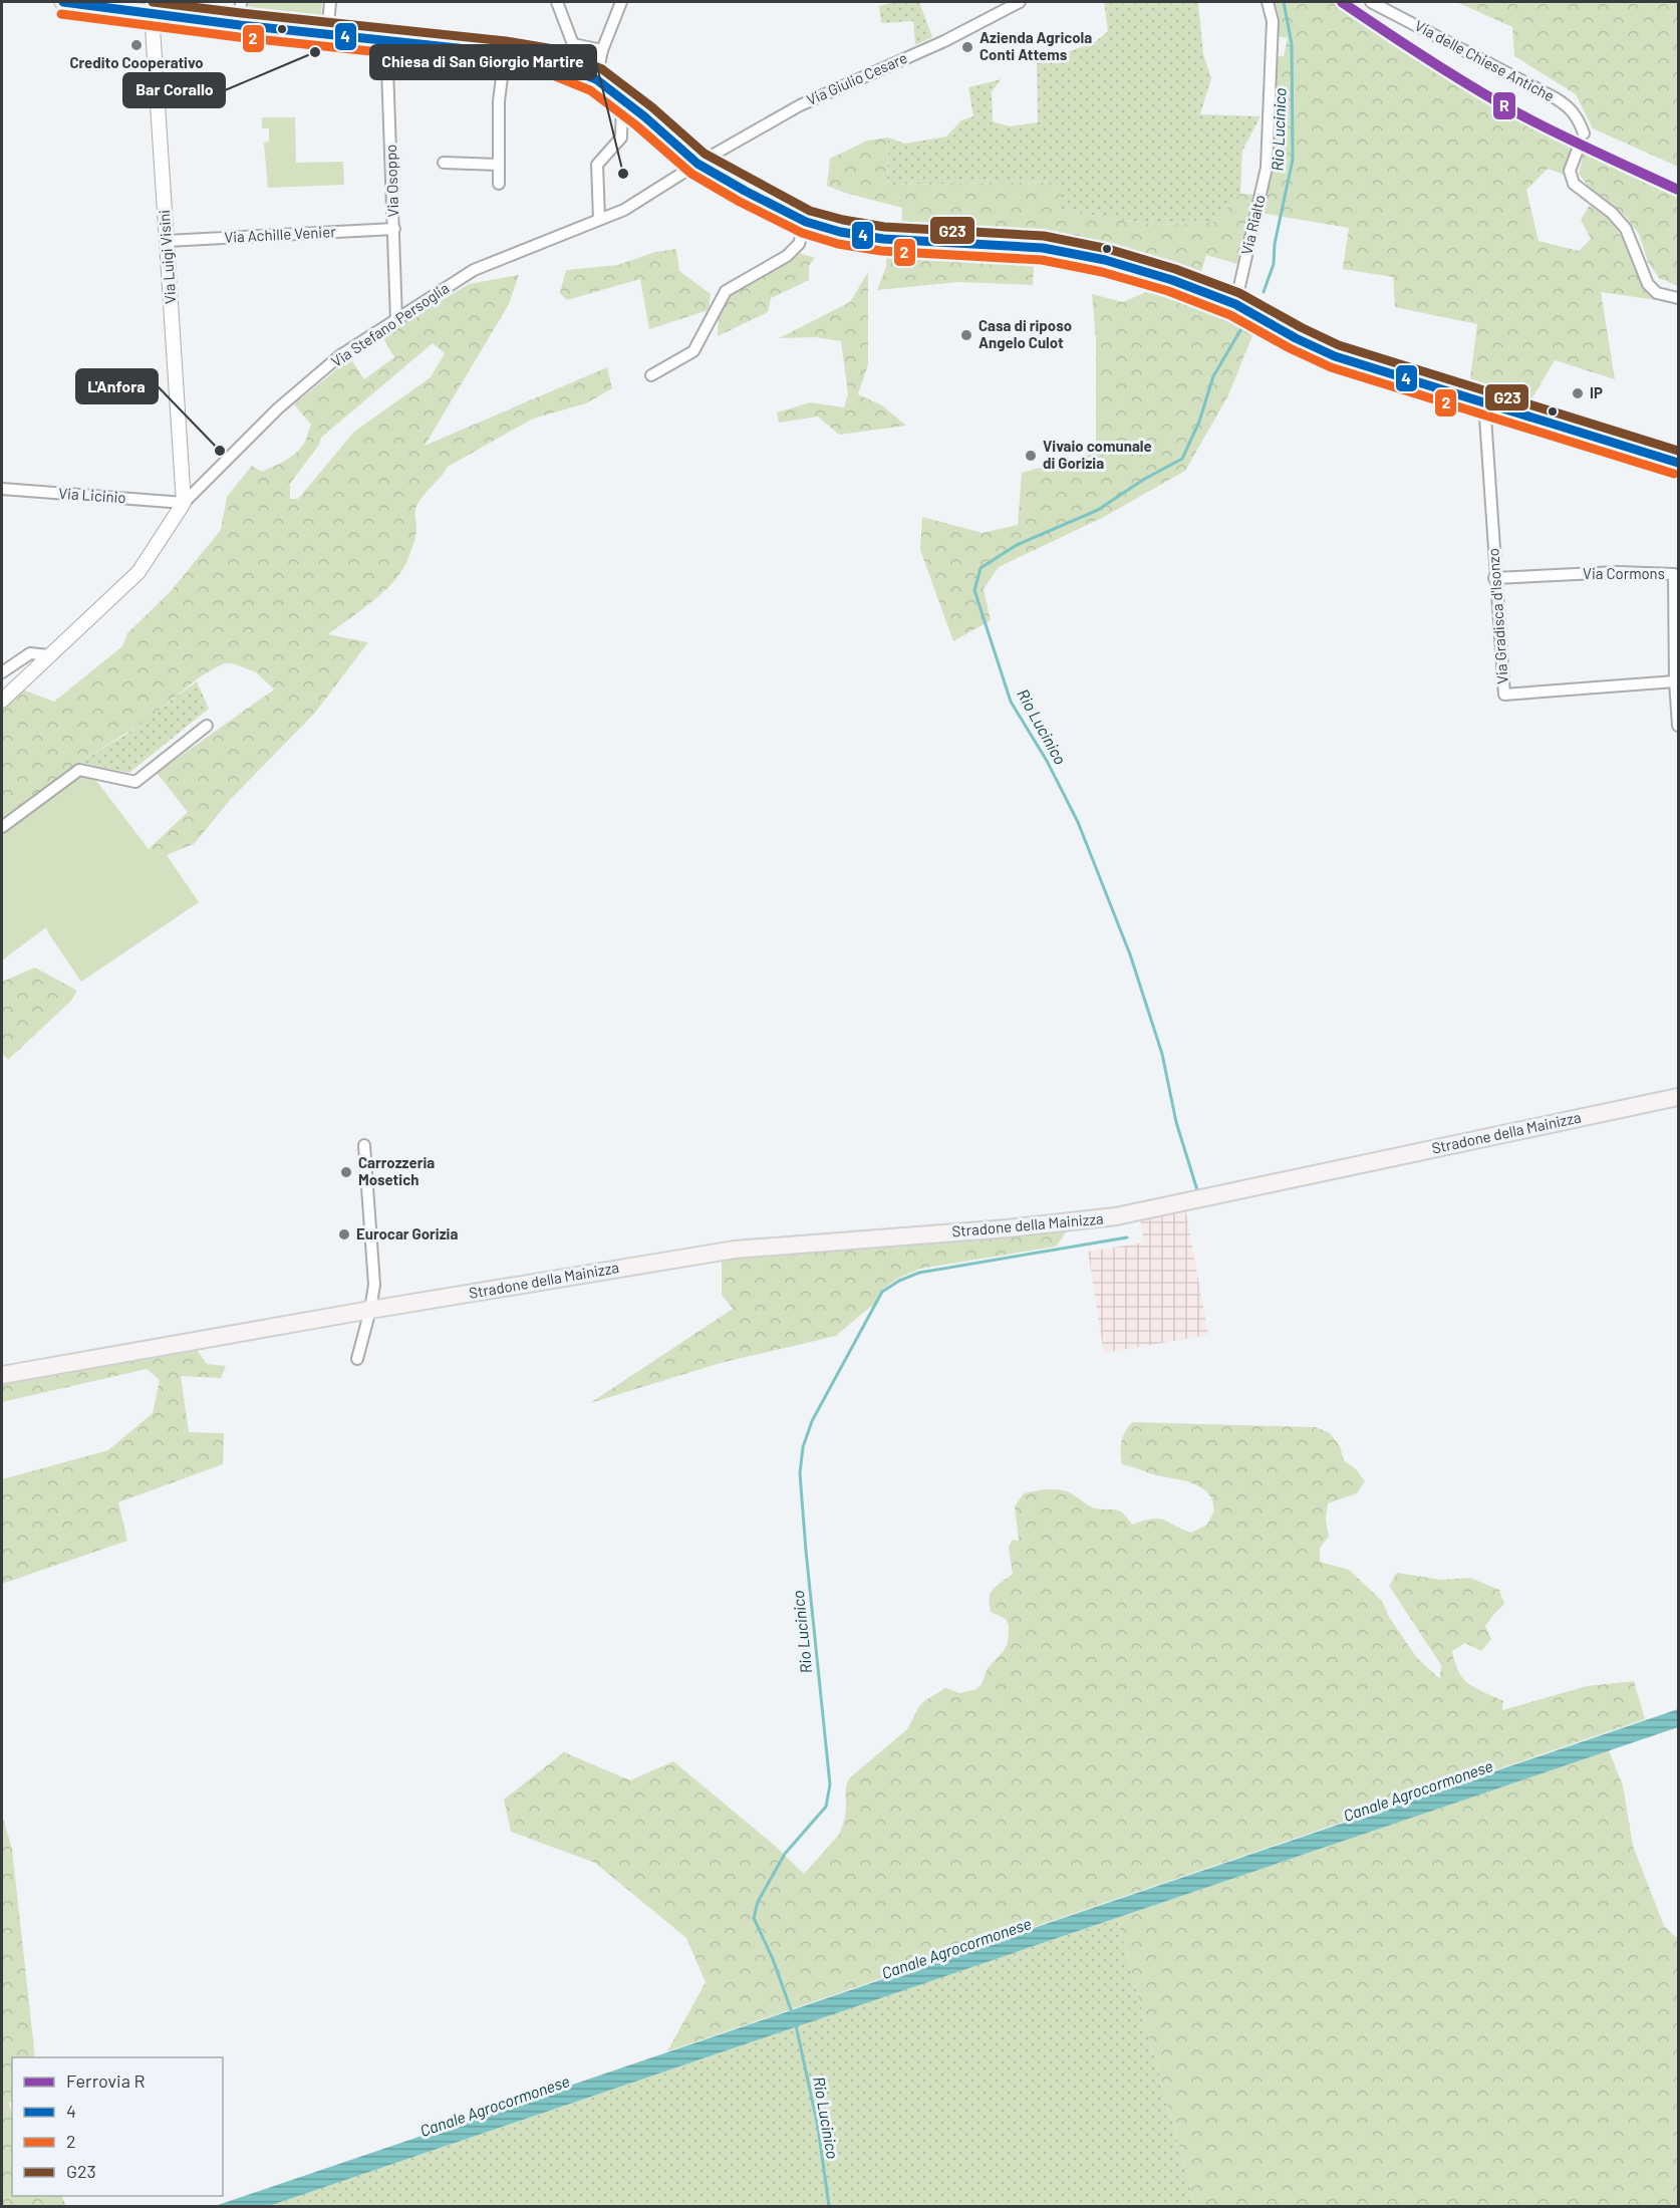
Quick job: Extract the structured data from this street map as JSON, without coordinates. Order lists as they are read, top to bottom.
{
  "streets": {
    "main road": ["Stradone della Mainizza"],
    "street": [
      "Via delle Chiese Antiche",
      "Via Giulio Cesare",
      "Via Osoppo",
      "Via Rialto",
      "Via Achille Venier",
      "Via Luigi Visini",
      "Via Stefano Persoglia",
      "Via Licinio",
      "Via Cormons",
      "Via Gradisca d'Isonzo"
    ]
  },
  "crossings": [
    ["Via Giulio Cesare", "Via Stefano Persoglia"],
    ["Via Osoppo", "Via Achille Venier"],
    ["Via Osoppo", "Via Stefano Persoglia"],
    ["Via Achille Venier", "Via Luigi Visini"],
    ["Via Luigi Visini", "Via Stefano Persoglia"],
    ["Via Luigi Visini", "Via Licinio"],
    ["Via Stefano Persoglia", "Via Licinio"],
    ["Via Cormons", "Via Gradisca d'Isonzo"]
  ],
  "water": ["Rio Lucinico", "Canale Agrocormonese"],
  "places": [
    "Credito Cooperativo",
    "Azienda Agricola Conti Attems",
    "Bar Corallo",
    "Chiesa di San Giorgio Martire",
    "Casa di riposo Angelo Culot",
    "IP",
    "L'Anfora",
    "Vivaio comunale di Gorizia",
    "Carrozzeria Mosetich",
    "Eurocar Gorizia"
  ],
  "lines": [
    "rail line R",
    "transit line 4",
    "transit line G23",
    "transit line 2"
  ],
  "legend": [
    "Ferrovia R",
    "4",
    "2",
    "G23"
  ]
}
